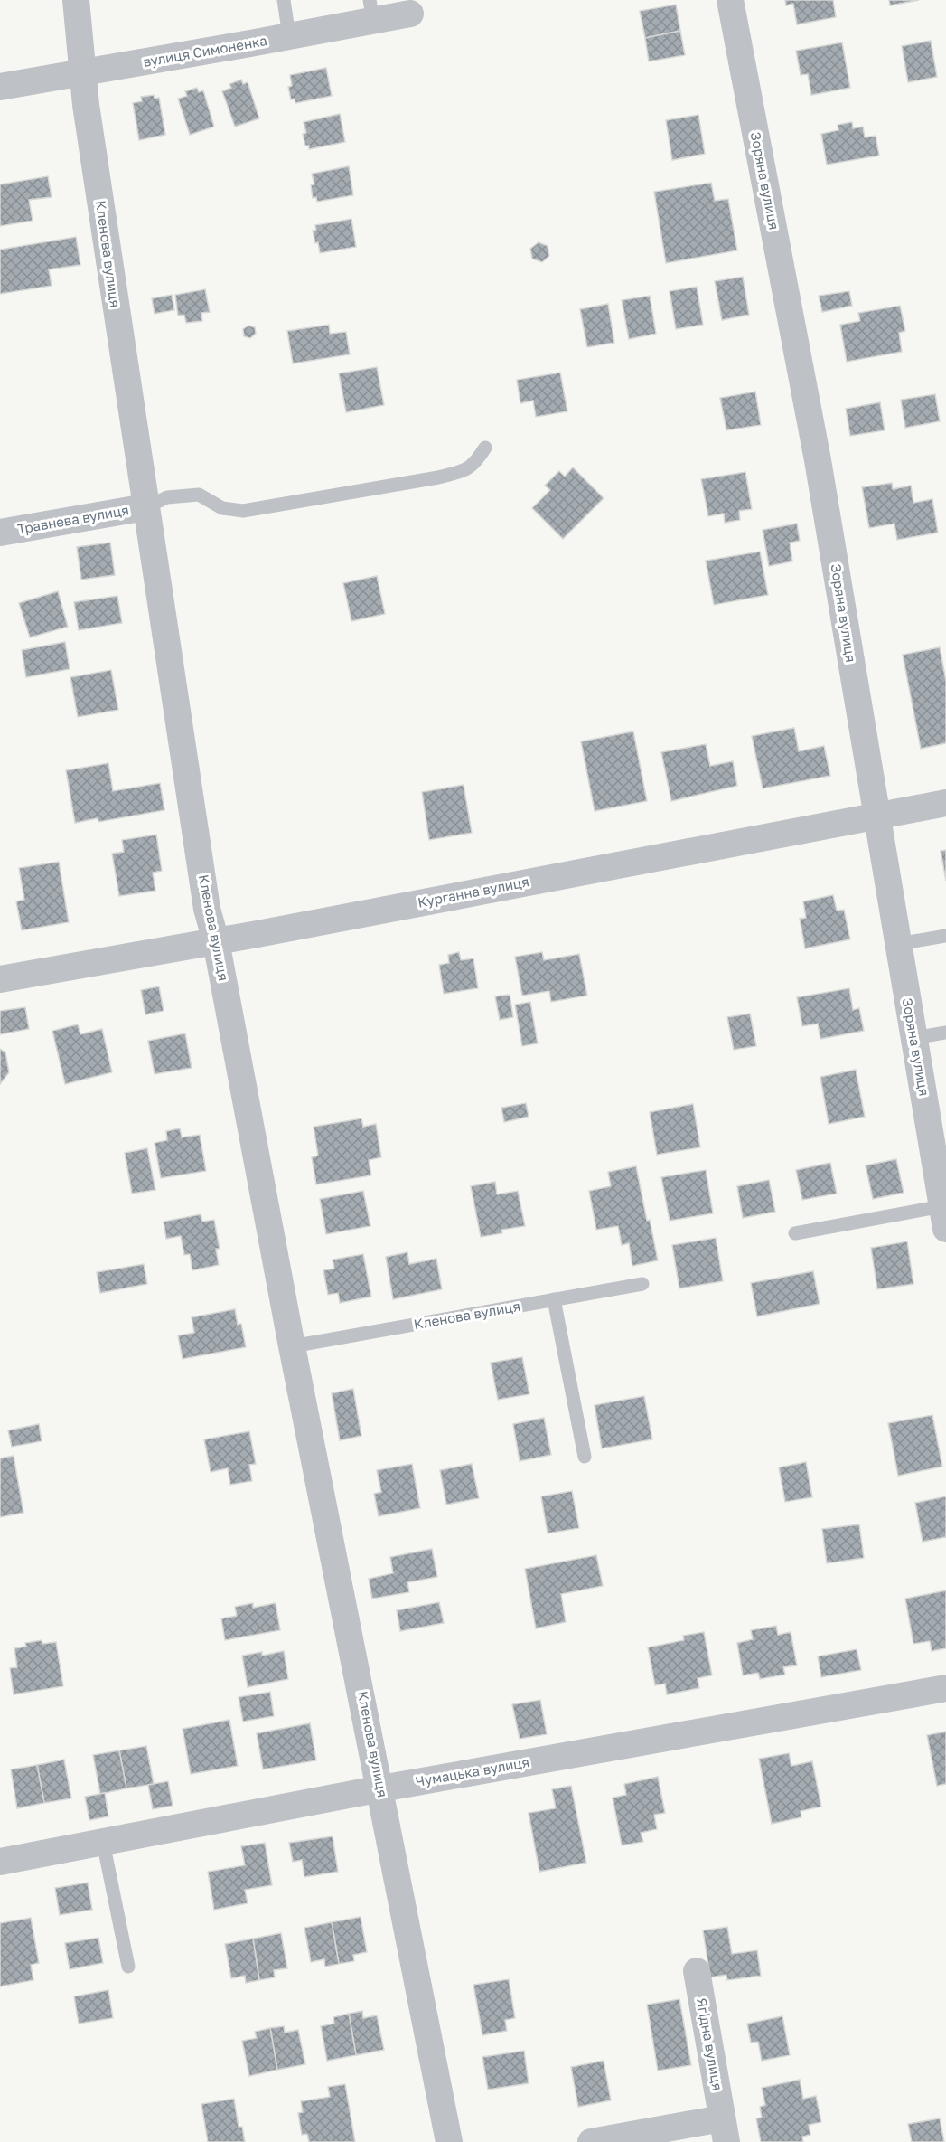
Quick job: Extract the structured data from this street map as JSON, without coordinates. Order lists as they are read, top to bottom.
{
  "streets": {
    "street": [
      "вулиця Симоненка",
      "Зоряна вулиця",
      "Кленова вулиця",
      "Травнева вулиця",
      "Курганна вулиця",
      "Чумацька вулиця",
      "Ягідна вулиця"
    ]
  },
  "crossings": [
    ["вулиця Симоненка", "Кленова вулиця"],
    ["Зоряна вулиця", "Курганна вулиця"],
    ["Кленова вулиця", "Травнева вулиця"],
    ["Кленова вулиця", "Курганна вулиця"],
    ["Кленова вулиця", "Чумацька вулиця"]
  ]
}
